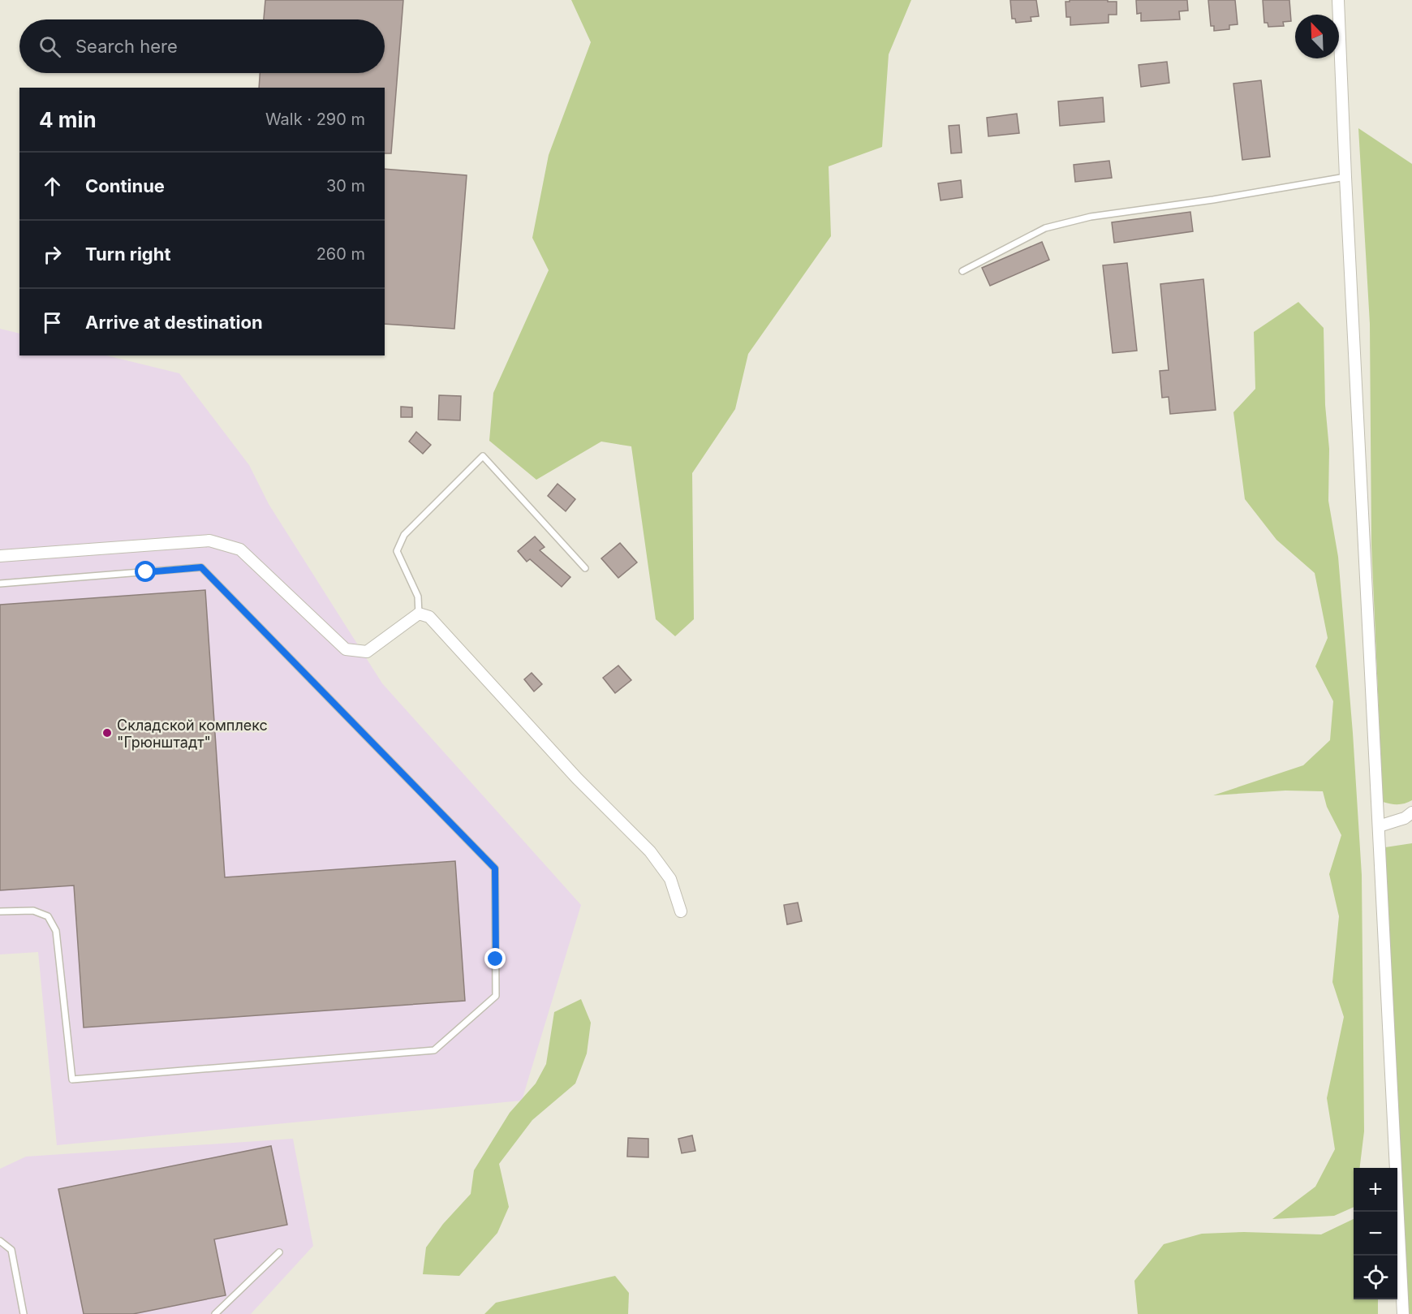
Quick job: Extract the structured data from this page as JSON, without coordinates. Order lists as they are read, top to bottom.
{
  "places": ["Складской комплекс \"Грюнштадт\""],
  "north": "top left",
  "page": {
    "search": "Search here",
    "heading": ["4 min", "Walk · 290 m"],
    "list": [
      ["Continue", "30 m"],
      ["Turn right", "260 m"],
      "Arrive at destination"
    ],
    "map_buttons": ["+", "−"]
  }
}
